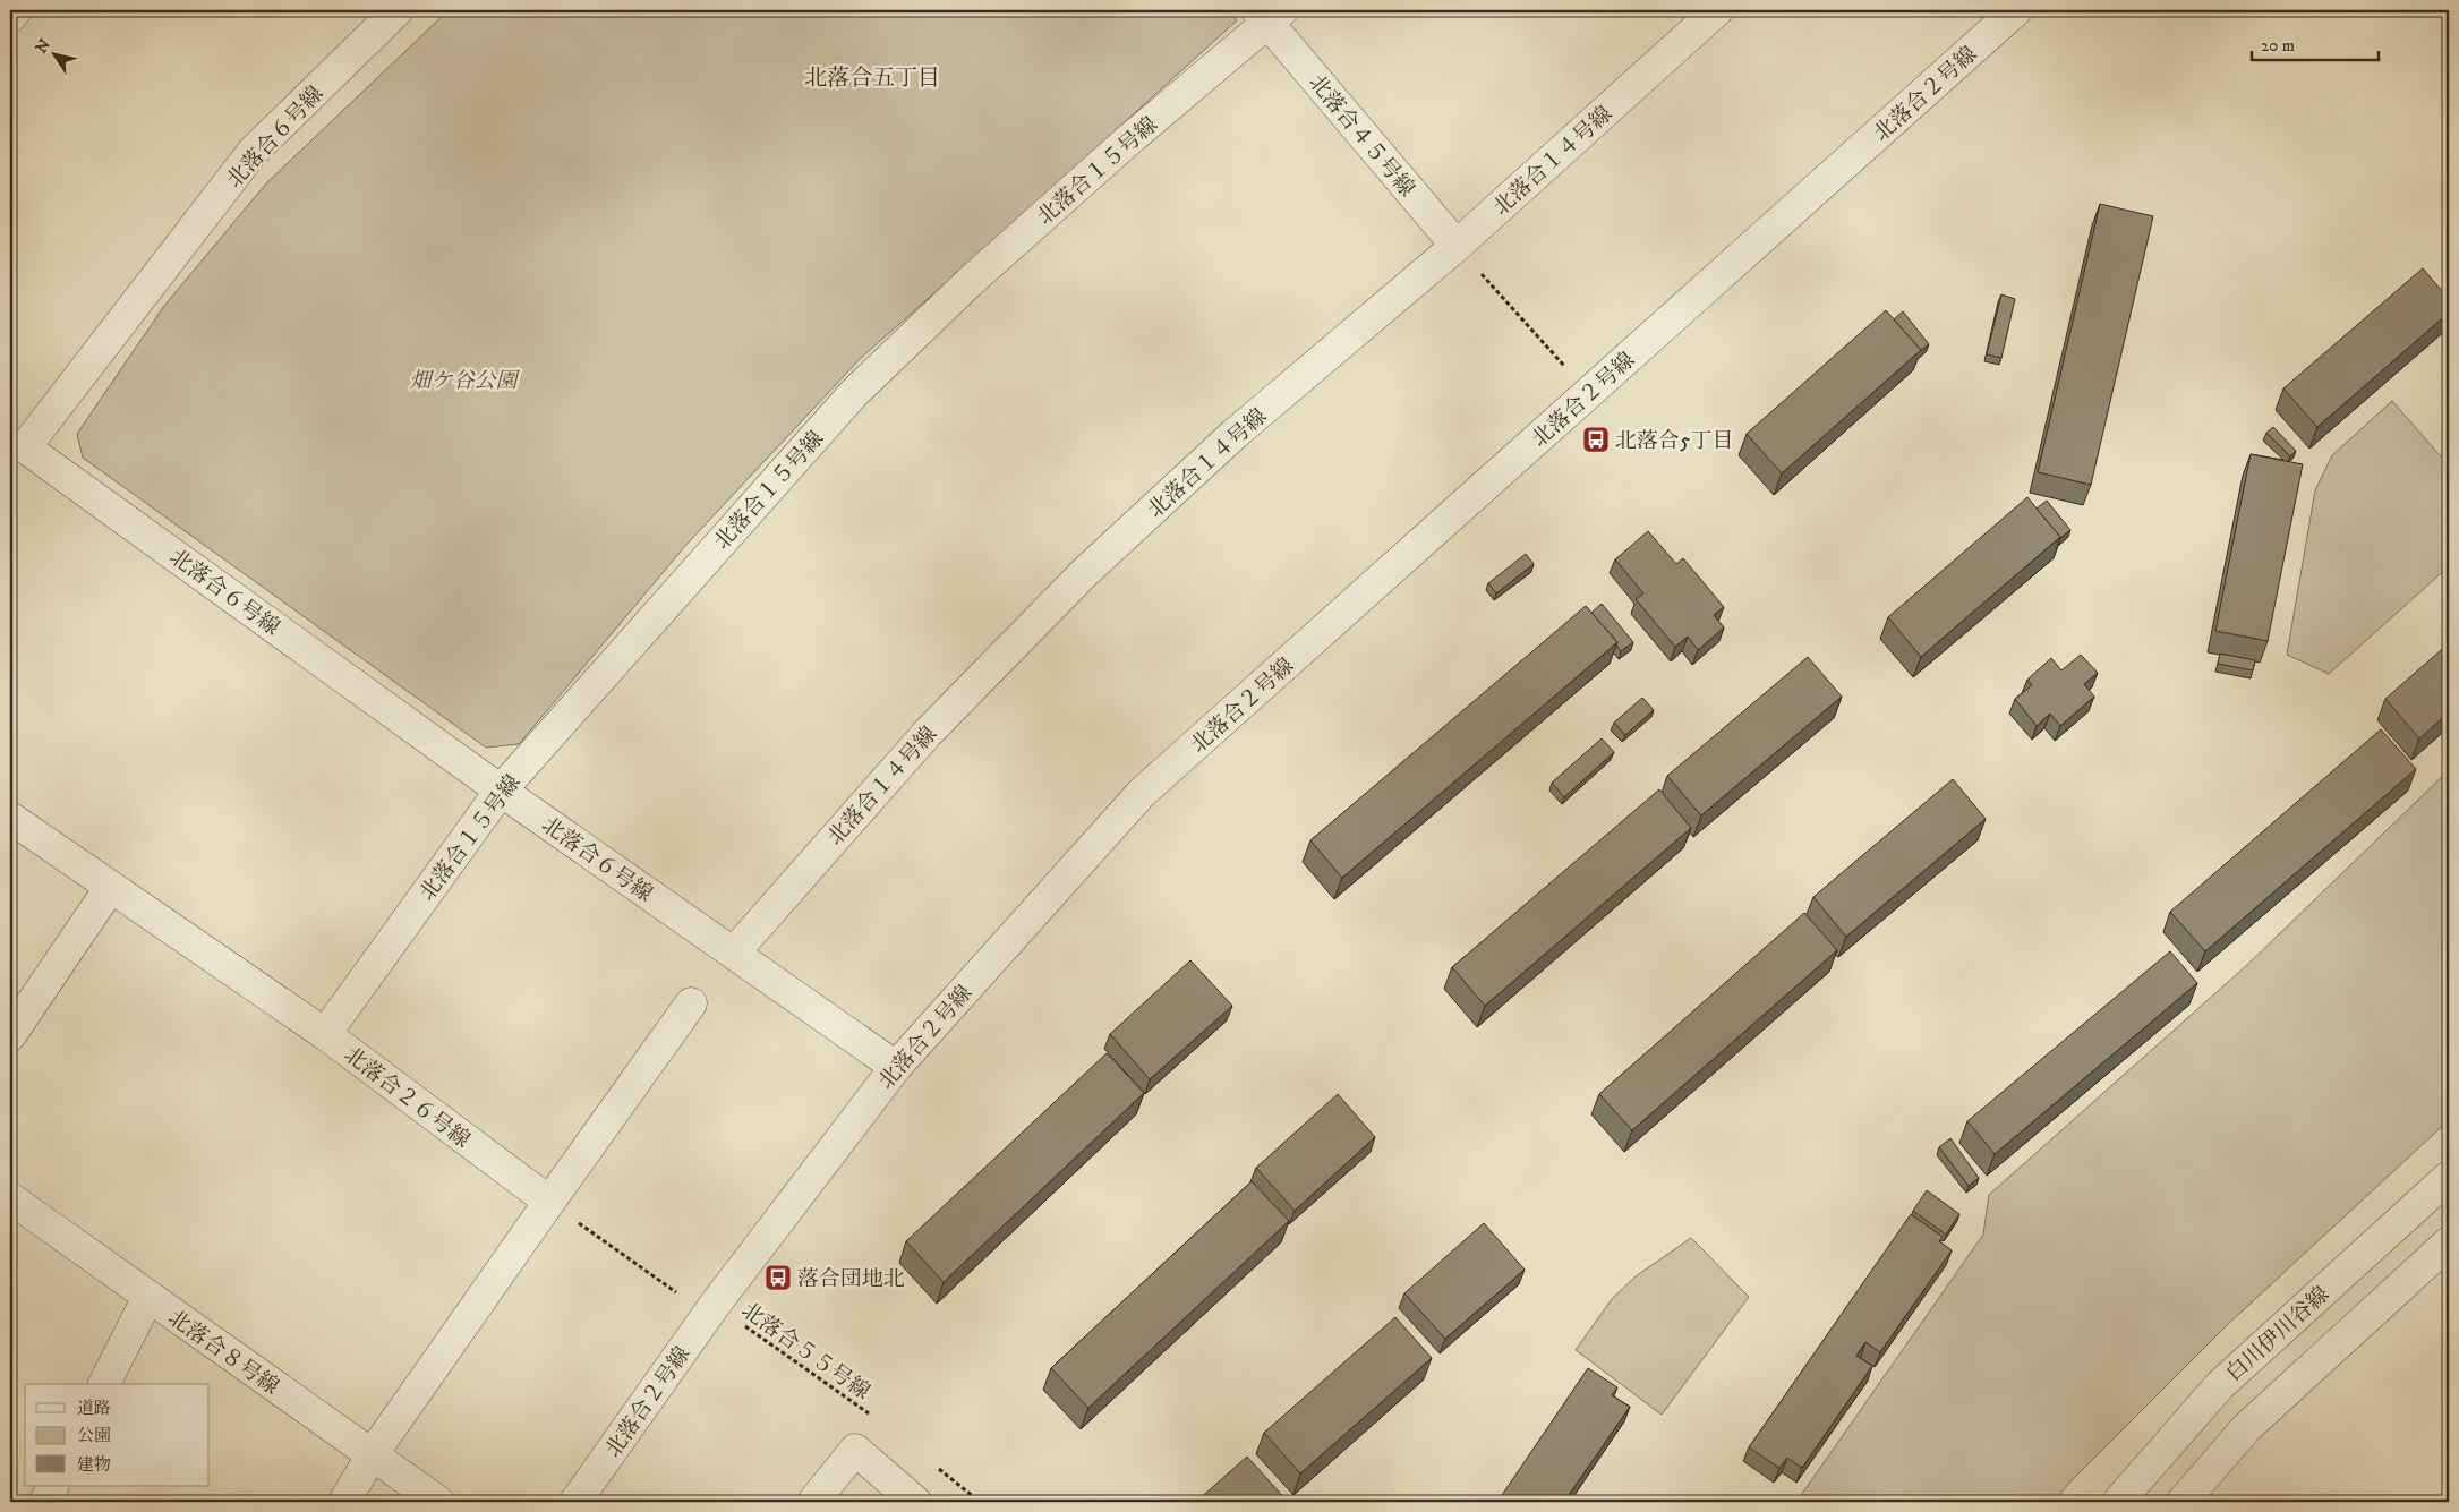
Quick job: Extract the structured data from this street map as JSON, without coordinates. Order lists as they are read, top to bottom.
{
  "streets": {
    "street": [
      "北落合２号線",
      "北落合４５号線",
      "北落合６号線",
      "北落合１４号線",
      "北落合１５号線",
      "北落合２６号線",
      "白川伊川谷線",
      "北落合８号線"
    ],
    "path": ["北落合５５号線"]
  },
  "crossings": [
    ["北落合２号線", "北落合６号線"],
    ["北落合２号線", "北落合５５号線"],
    ["北落合４５号線", "北落合１４号線"],
    ["北落合４５号線", "北落合１５号線"],
    ["北落合６号線", "北落合１４号線"],
    ["北落合６号線", "北落合１５号線"],
    ["北落合１５号線", "北落合２６号線"],
    ["北落合２６号線", "北落合５５号線"]
  ],
  "districts": ["北落合五丁目"],
  "parks": ["畑ケ谷公園"],
  "places": {
    "bus stop": ["北落合5丁目", "落合団地北"]
  },
  "legend": ["道路", "公園", "建物"],
  "scale_bar": "20 m",
  "north": "top left"
}
